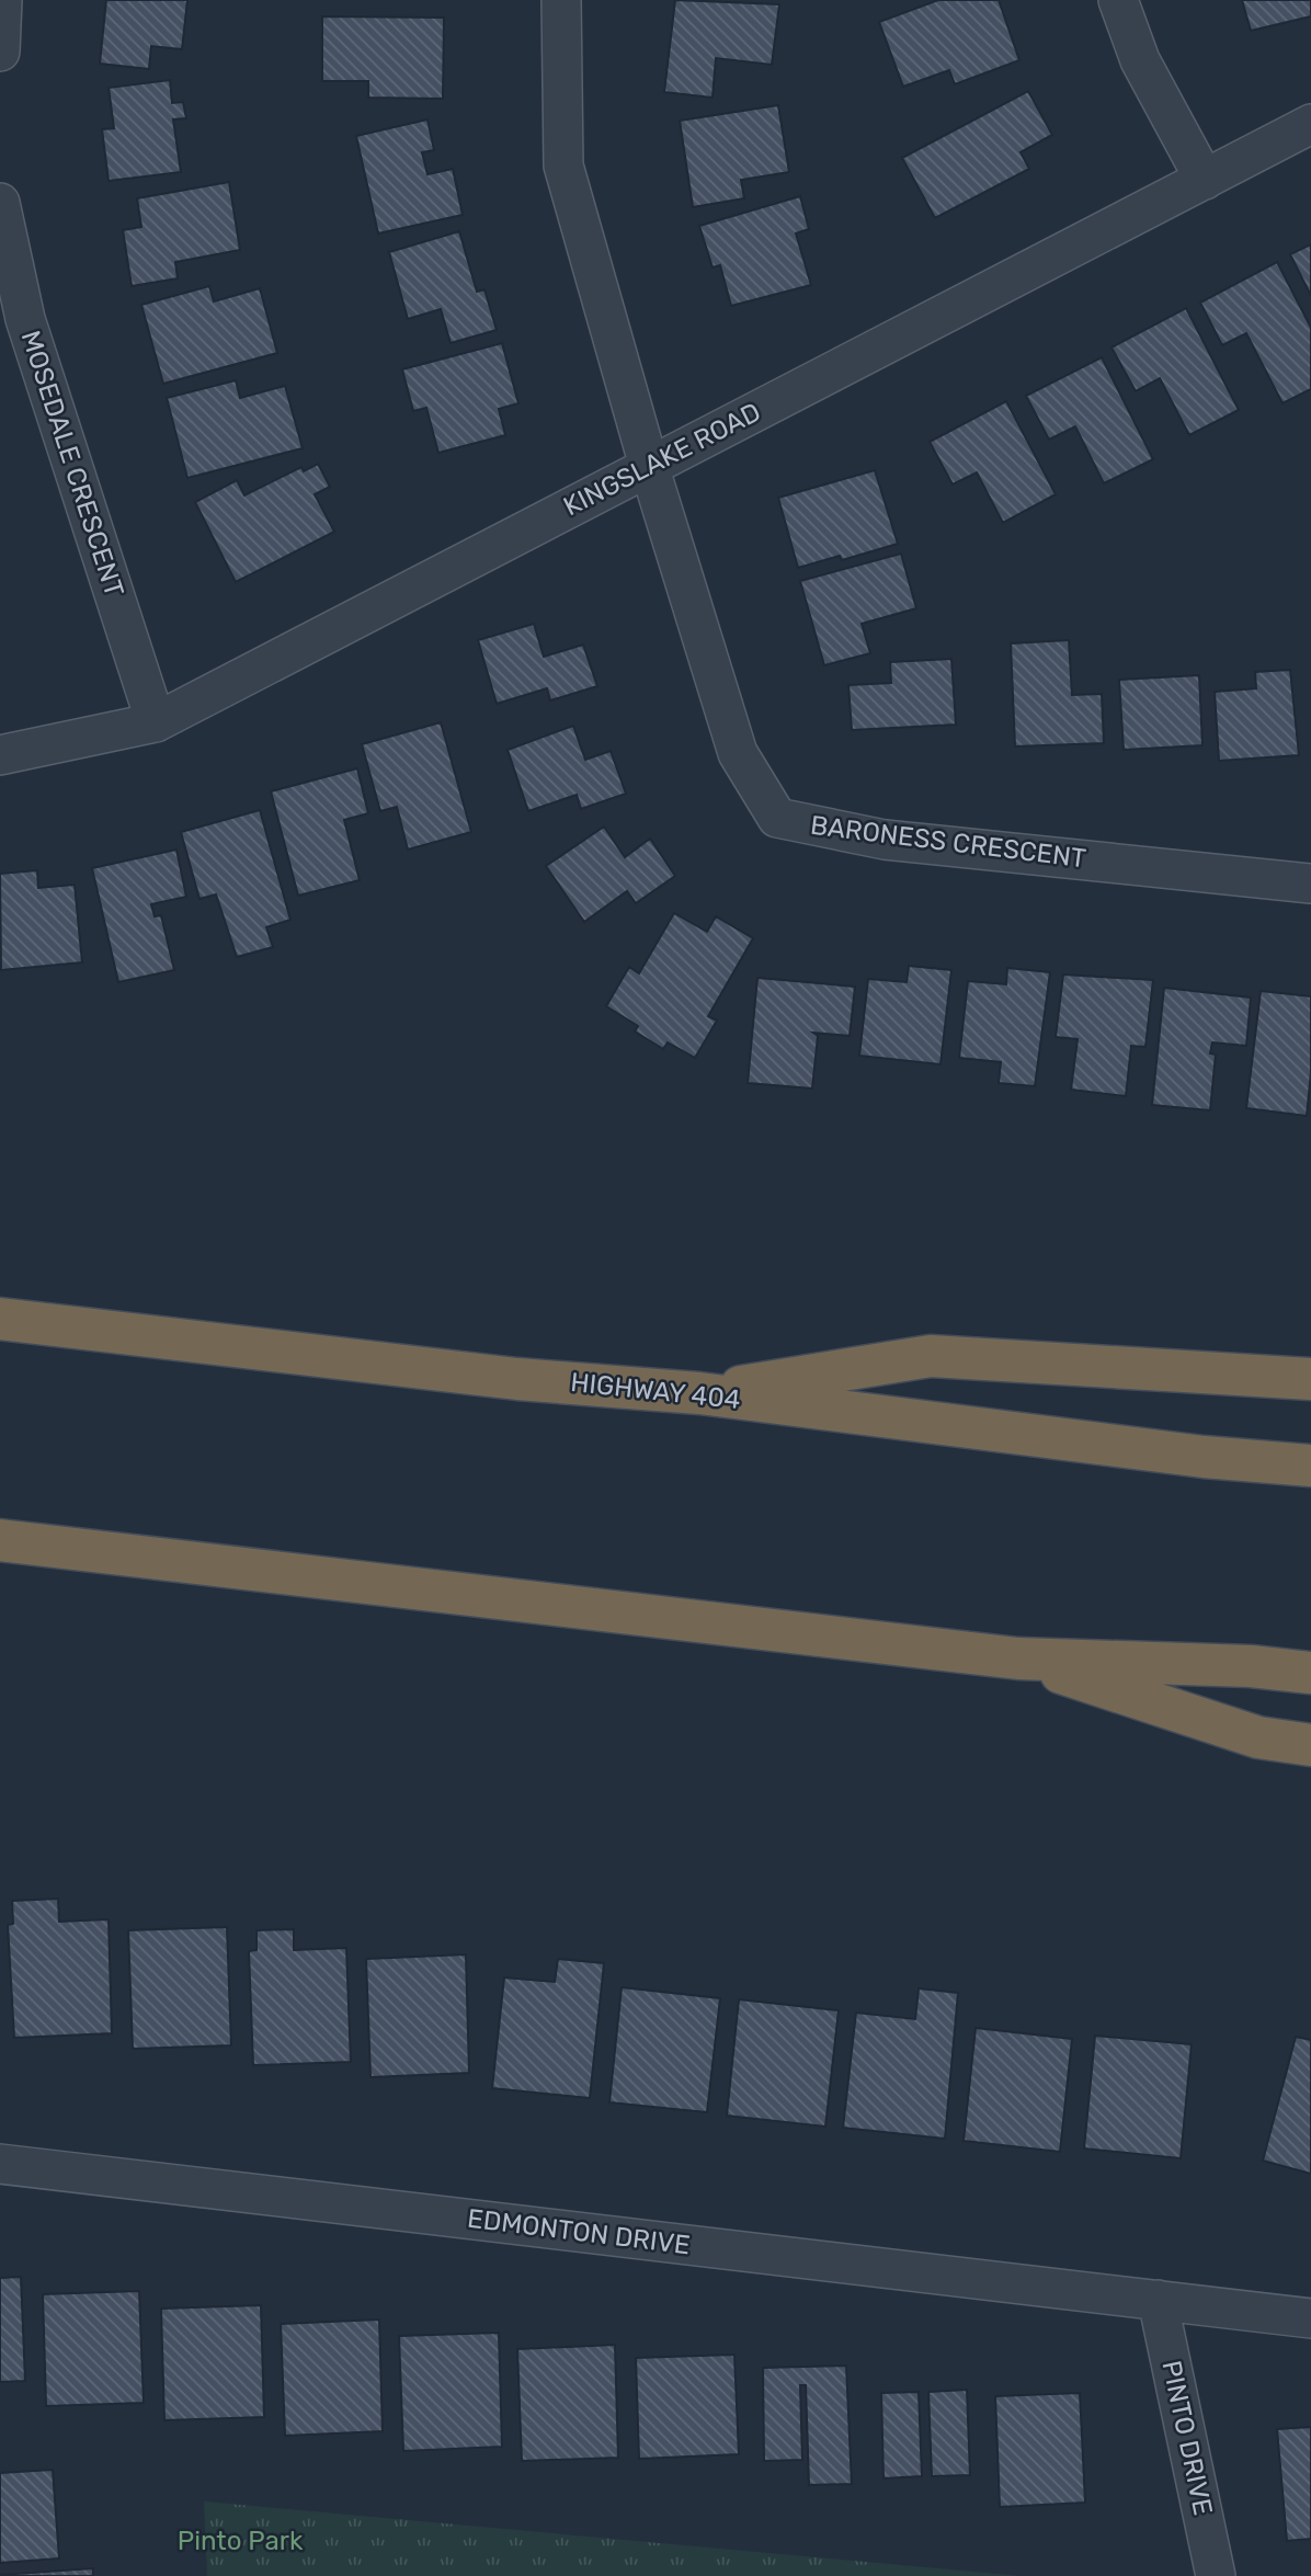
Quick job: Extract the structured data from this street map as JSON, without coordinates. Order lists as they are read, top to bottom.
{
  "streets": {
    "highway": ["HIGHWAY 404"],
    "street": [
      "KINGSLAKE ROAD",
      "MOSEDALE CRESCENT",
      "BARONESS CRESCENT",
      "EDMONTON DRIVE",
      "PINTO DRIVE"
    ]
  },
  "crossings": [
    ["KINGSLAKE ROAD", "MOSEDALE CRESCENT"],
    ["KINGSLAKE ROAD", "BARONESS CRESCENT"],
    ["EDMONTON DRIVE", "PINTO DRIVE"]
  ],
  "parks": ["Pinto Park"]
}
